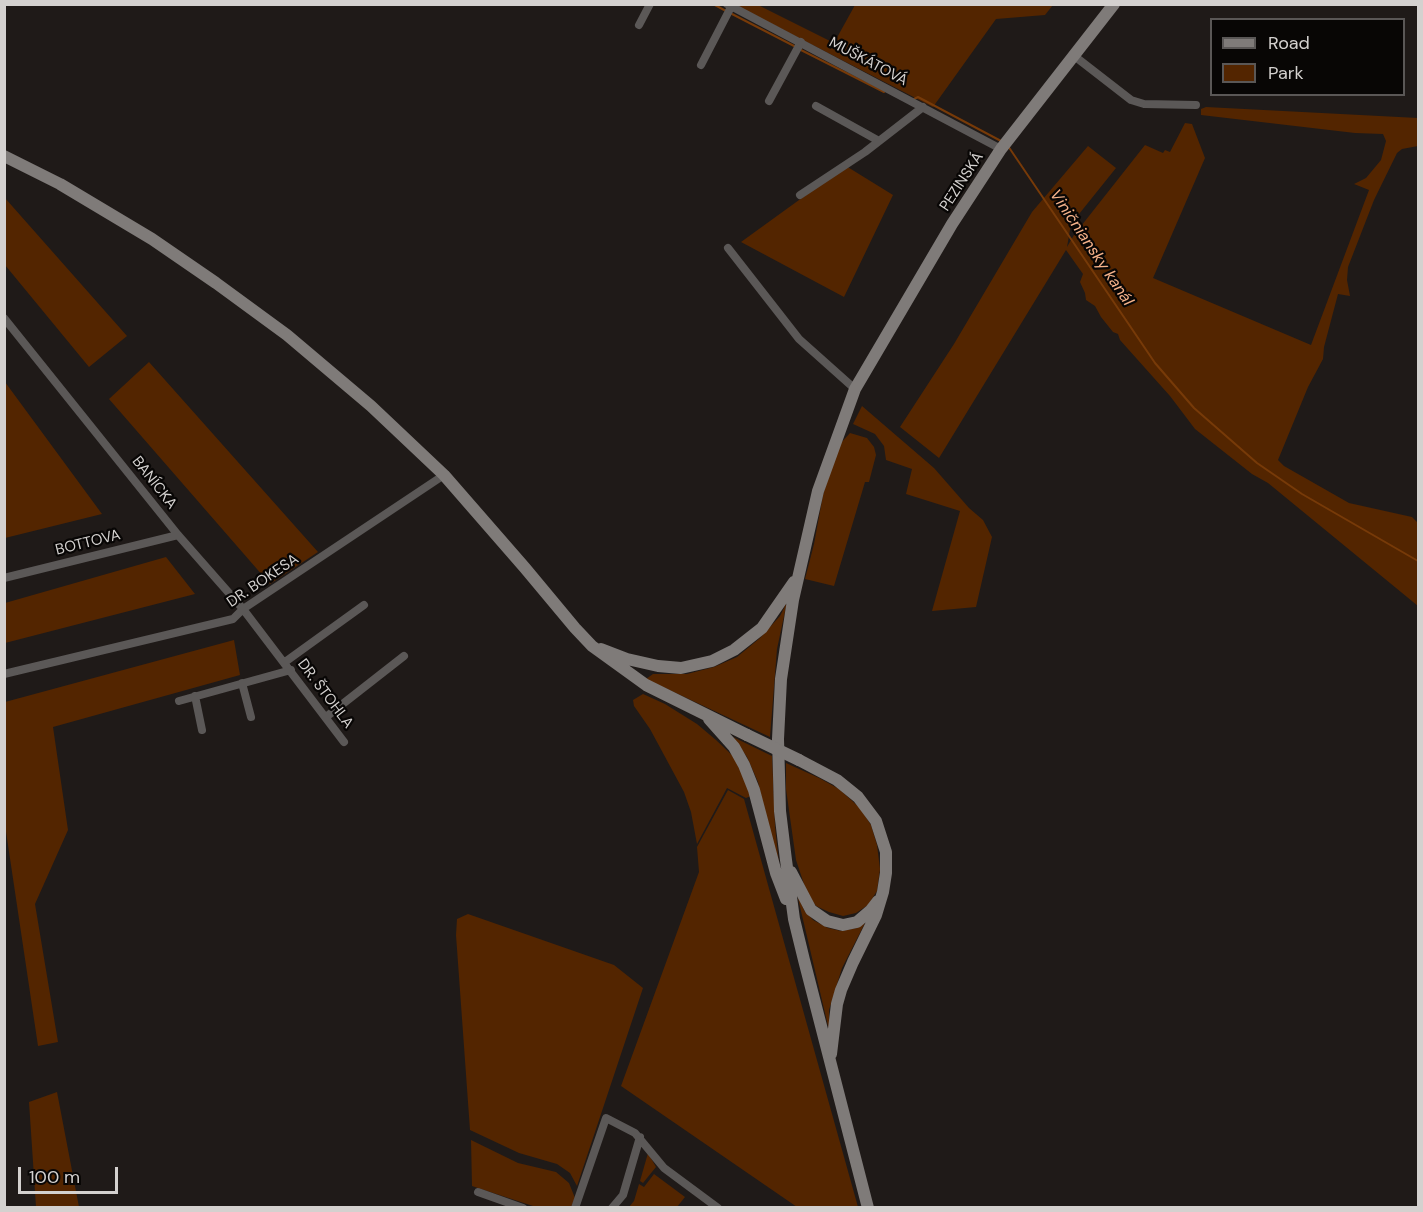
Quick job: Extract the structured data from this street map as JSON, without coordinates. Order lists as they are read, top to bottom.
{
  "streets": {
    "main road": ["PEZINSKÁ"],
    "street": [
      "MUŠKÁTOVÁ",
      "BANÍCKA",
      "BOTTOVA",
      "DR. BOKESA",
      "DR. ŠTOHLA"
    ]
  },
  "crossings": [
    ["MUŠKÁTOVÁ", "PEZINSKÁ"],
    ["BANÍCKA", "BOTTOVA"],
    ["BANÍCKA", "DR. BOKESA"],
    ["BANÍCKA", "DR. ŠTOHLA"]
  ],
  "water": ["Viničniansky kanál"],
  "legend": ["Road", "Park"],
  "scale_bar": "100 m"
}
